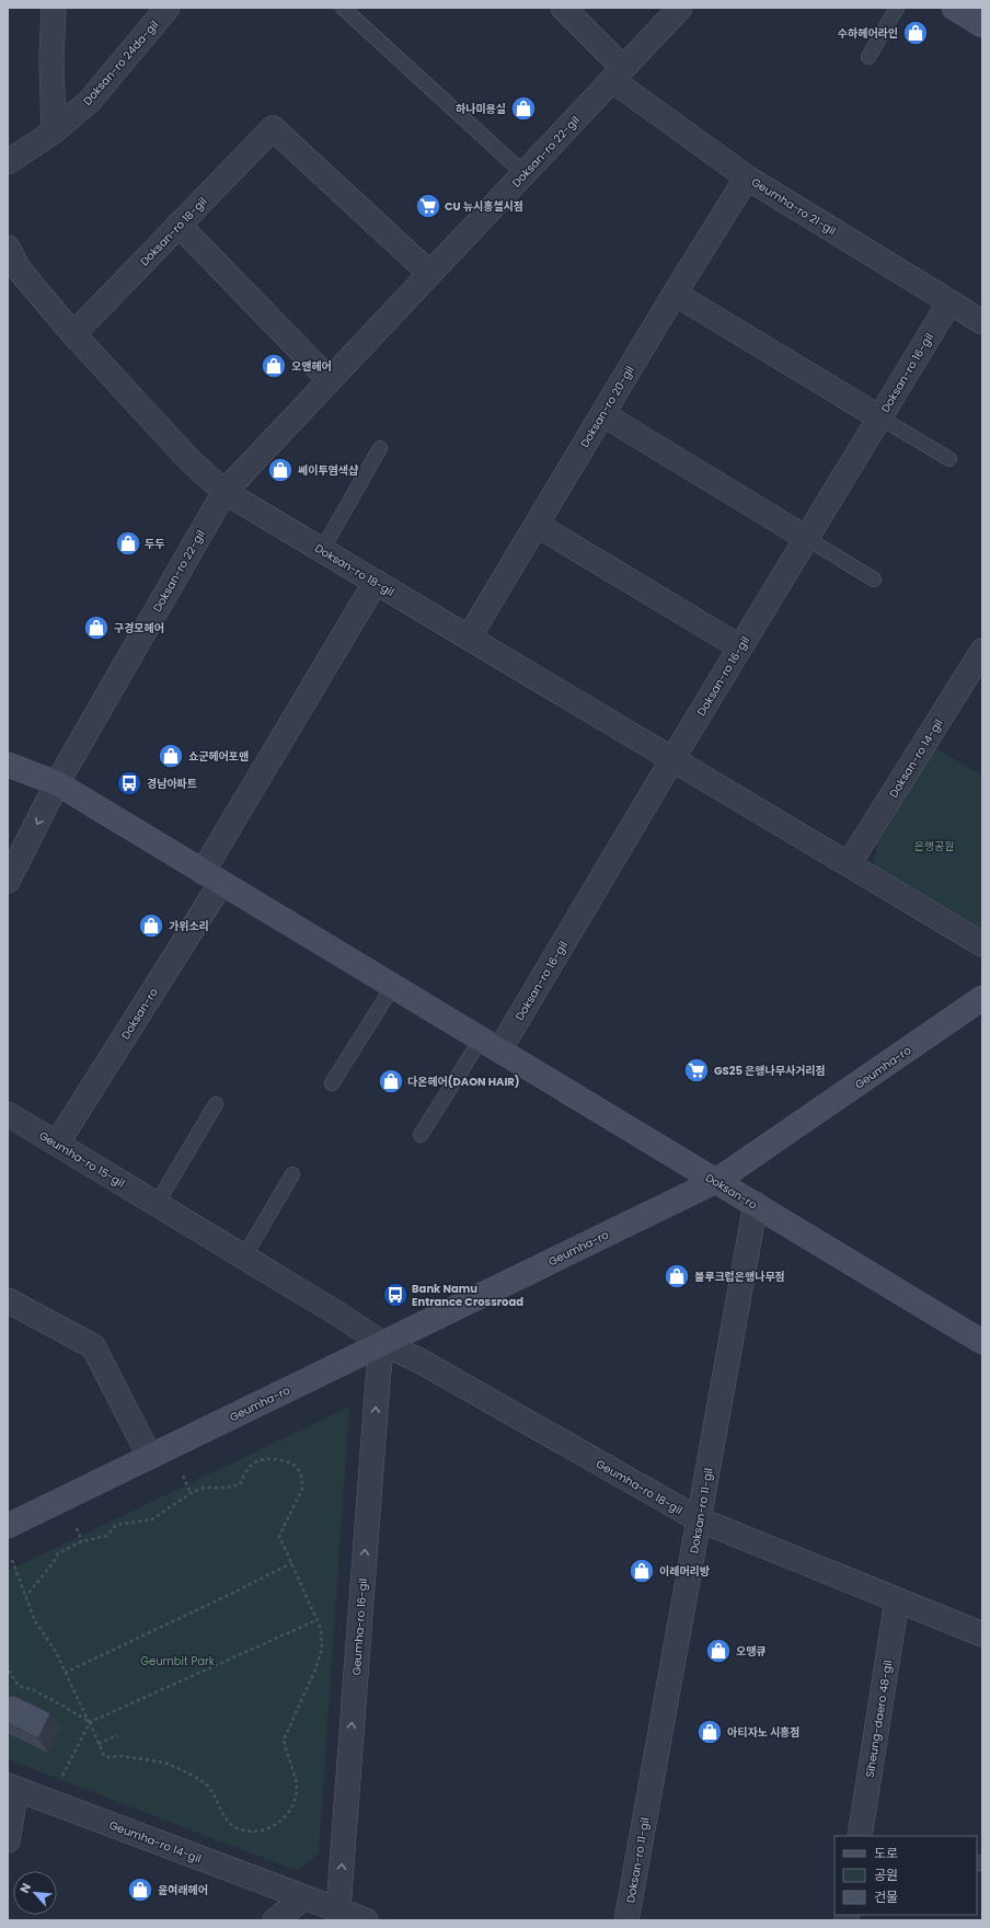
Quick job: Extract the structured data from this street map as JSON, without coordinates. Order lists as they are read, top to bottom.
{
  "streets": {
    "main road": ["Doksan-ro", "Geumha-ro"],
    "street": [
      "Doksan-ro 24da-gil",
      "Doksan-ro 22-gil",
      "Geumha-ro 21-gil",
      "Doksan-ro 18-gil",
      "Doksan-ro 16-gil",
      "Doksan-ro 20-gil",
      "Doksan-ro 14-gil",
      "Geumha-ro 15-gil",
      "Geumha-ro 18-gil",
      "Doksan-ro 11-gil",
      "Geumha-ro 16-gil",
      "Siheung-daero 48-gil",
      "Geumha-ro 14-gil"
    ]
  },
  "crossings": [
    ["Doksan-ro 22-gil", "Geumha-ro 21-gil"],
    ["Doksan-ro 22-gil", "Doksan-ro 18-gil"],
    ["Doksan-ro 22-gil", "Doksan-ro"],
    ["Geumha-ro 21-gil", "Doksan-ro 16-gil"],
    ["Geumha-ro 21-gil", "Doksan-ro 20-gil"],
    ["Doksan-ro 18-gil", "Doksan-ro 16-gil"],
    ["Doksan-ro 18-gil", "Doksan-ro 20-gil"],
    ["Doksan-ro 16-gil", "Doksan-ro"],
    ["Doksan-ro", "Geumha-ro"],
    ["Doksan-ro", "Geumha-ro 15-gil"],
    ["Doksan-ro", "Doksan-ro 11-gil"],
    ["Geumha-ro", "Geumha-ro 15-gil"],
    ["Geumha-ro", "Geumha-ro 18-gil"],
    ["Geumha-ro", "Geumha-ro 16-gil"],
    ["Geumha-ro 15-gil", "Geumha-ro 18-gil"],
    ["Geumha-ro 15-gil", "Geumha-ro 16-gil"],
    ["Geumha-ro 18-gil", "Doksan-ro 11-gil"],
    ["Geumha-ro 18-gil", "Geumha-ro 16-gil"],
    ["Geumha-ro 18-gil", "Siheung-daero 48-gil"],
    ["Geumha-ro 16-gil", "Geumha-ro 14-gil"]
  ],
  "one_way": ["Geumha-ro 16-gil"],
  "parks": ["은행공원", "Geumbit Park"],
  "places": {
    "shop": [
      "수하헤어라인",
      "하나미용실",
      "오앤헤어",
      "쎄이투염색샵",
      "두두",
      "구경모헤어",
      "쇼군헤어포맨",
      "가위소리",
      "다온헤어(DAON HAIR)",
      "블루크럽은행나무점",
      "이레머리방",
      "오땡큐",
      "아티자노 시흥점",
      "윤여래헤어"
    ],
    "supermarket": ["CU 뉴시흥첼시점", "GS25 은행나무사거리점"],
    "bus stop": ["경남아파트", "Bank Namu Entrance Crossroad"]
  },
  "legend": ["도로", "공원", "건물"],
  "north": "top left"
}
